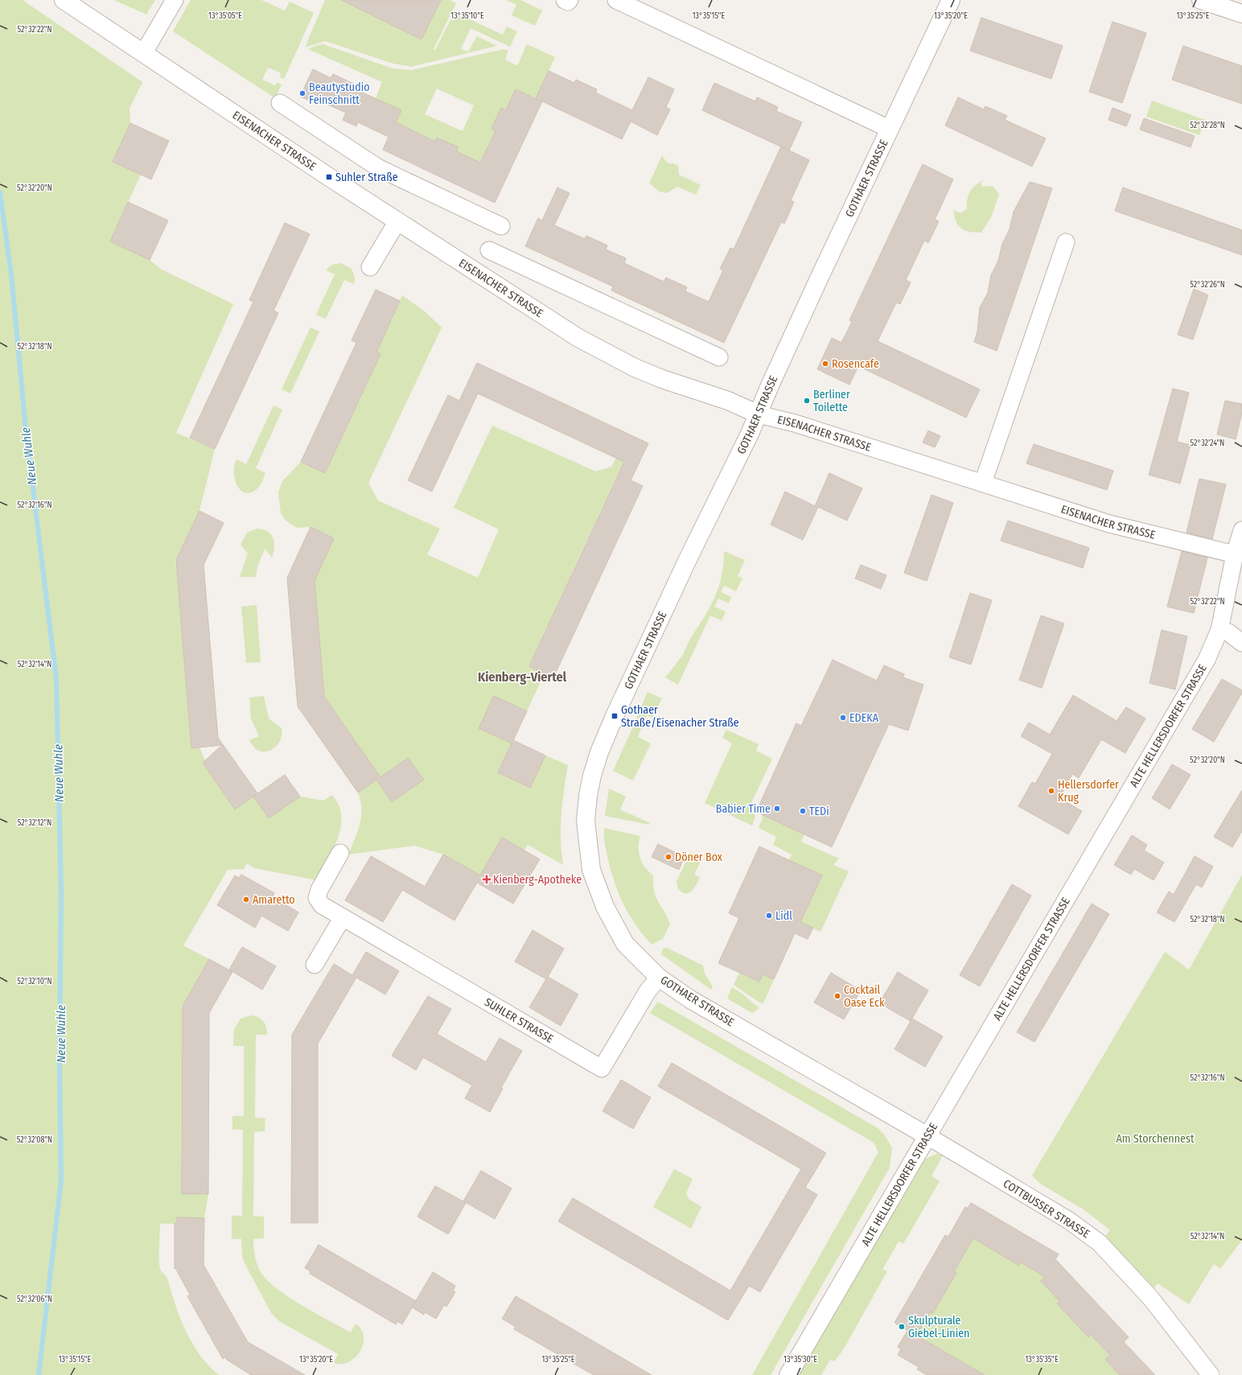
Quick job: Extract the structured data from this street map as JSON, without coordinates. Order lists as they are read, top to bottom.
{
  "streets": {
    "street": [
      "EISENACHER STRASSE",
      "GOTHAER STRASSE",
      "ALTE HELLERSDORFER STRASSE",
      "SUHLER STRASSE",
      "COTTBUSSER STRASSE"
    ]
  },
  "crossings": [
    ["EISENACHER STRASSE", "GOTHAER STRASSE"],
    ["EISENACHER STRASSE", "ALTE HELLERSDORFER STRASSE"],
    ["GOTHAER STRASSE", "ALTE HELLERSDORFER STRASSE"],
    ["GOTHAER STRASSE", "SUHLER STRASSE"],
    ["GOTHAER STRASSE", "COTTBUSSER STRASSE"],
    ["ALTE HELLERSDORFER STRASSE", "COTTBUSSER STRASSE"]
  ],
  "districts": ["Kienberg-Viertel"],
  "water": ["Neue Wuhle"],
  "parks": ["Am Storchennest"],
  "places": {
    "other": [
      "Beautystudio Feinschnitt",
      "Rosencafe",
      "Berliner Toilette",
      "EDEKA",
      "Hellersdorfer Krug",
      "Babier Time",
      "TEDi",
      "Döner Box",
      "Amaretto",
      "Lidl",
      "Cocktail Oase Eck",
      "Skulpturale Giebel-Linien"
    ],
    "transit": ["Suhler Straße", "Gothaer Straße/Eisenacher Straße"],
    "health": ["Kienberg-Apotheke"]
  },
  "coordinates": [
    "13°35'05\"E",
    "13°35'10\"E",
    "13°35'15\"E",
    "13°35'20\"E",
    "13°35'25\"E",
    "52°32'22\"N",
    "52°32'28\"N",
    "52°32'20\"N",
    "52°32'26\"N",
    "52°32'18\"N",
    "52°32'24\"N",
    "52°32'16\"N",
    "52°32'14\"N",
    "52°32'12\"N",
    "52°32'10\"N",
    "52°32'08\"N",
    "52°32'06\"N",
    "13°35'30\"E",
    "13°35'35\"E"
  ]
}
